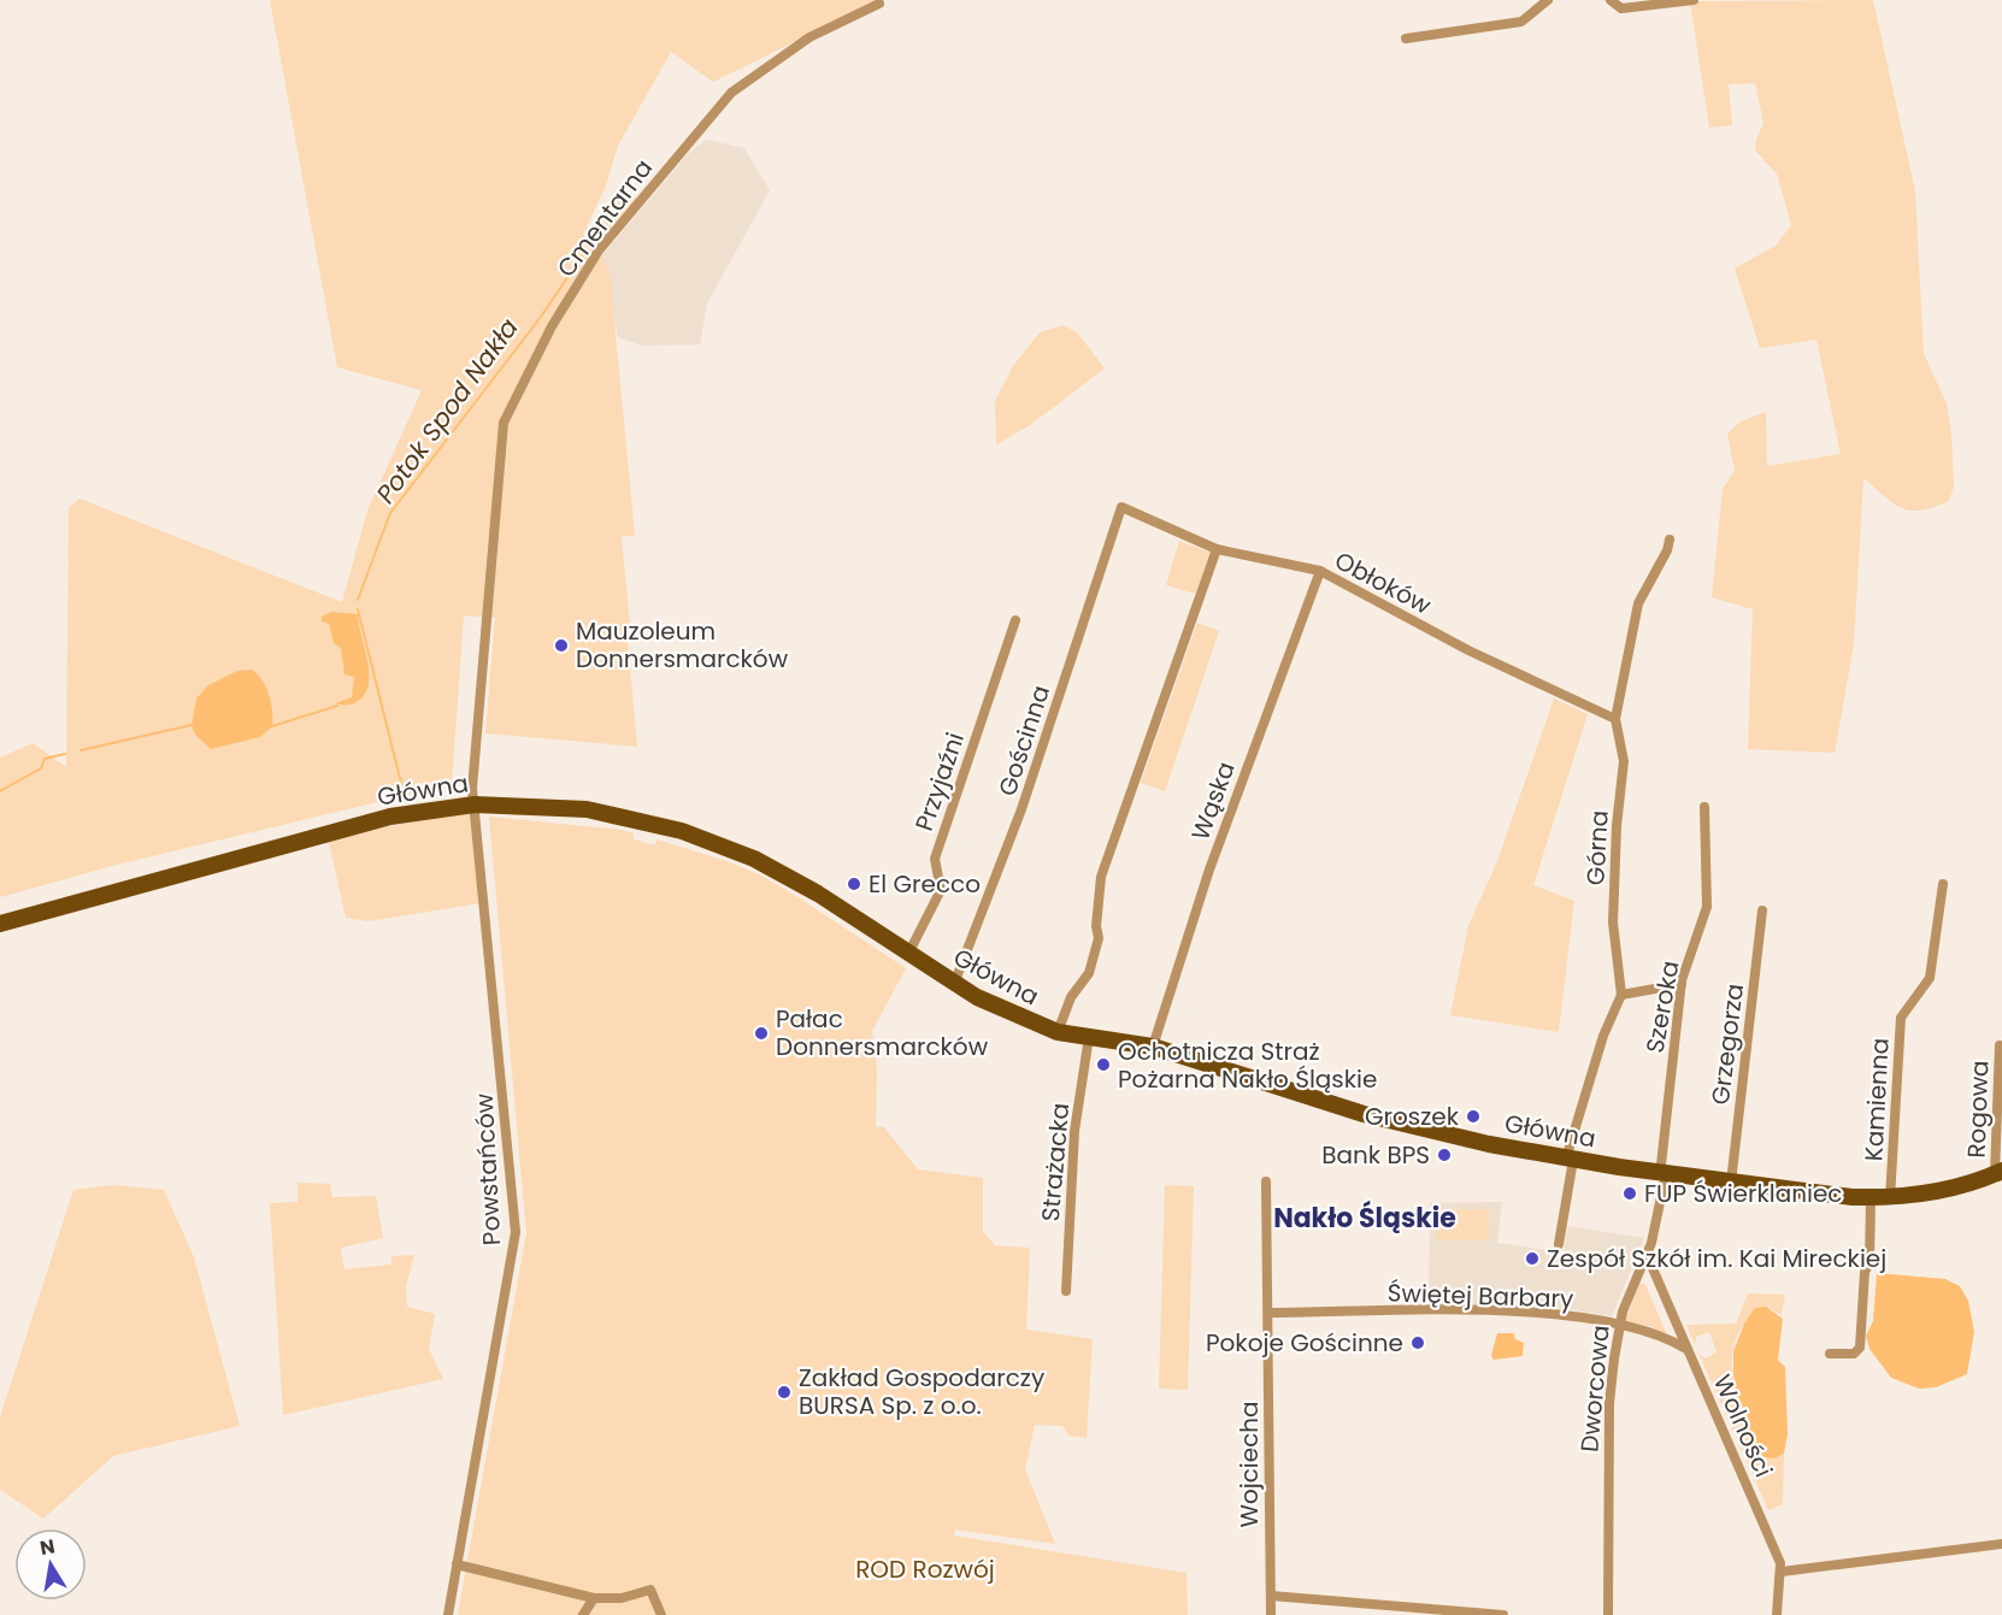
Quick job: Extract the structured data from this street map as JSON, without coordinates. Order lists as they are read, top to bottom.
{
  "streets": {
    "main road": ["Główna"],
    "street": [
      "Cmentarna",
      "Obłoków",
      "Gościnna",
      "Przyjaźni",
      "Wąska",
      "Górna",
      "Szeroka",
      "Grzegorza",
      "Kamienna",
      "Rogowa",
      "Strażacka",
      "Powstańców",
      "Świętej Barbary",
      "Dworcowa",
      "Wolności",
      "Wojciecha"
    ]
  },
  "crossings": [
    ["Cmentarna", "Główna"],
    ["Cmentarna", "Powstańców"],
    ["Obłoków", "Gościnna"],
    ["Obłoków", "Wąska"],
    ["Obłoków", "Górna"],
    ["Gościnna", "Główna"],
    ["Przyjaźni", "Główna"],
    ["Główna", "Wąska"],
    ["Główna", "Szeroka"],
    ["Główna", "Grzegorza"],
    ["Główna", "Kamienna"],
    ["Główna", "Rogowa"],
    ["Główna", "Strażacka"],
    ["Główna", "Powstańców"],
    ["Główna", "Dworcowa"],
    ["Szeroka", "Dworcowa"],
    ["Świętej Barbary", "Dworcowa"],
    ["Świętej Barbary", "Wolności"],
    ["Świętej Barbary", "Wojciecha"],
    ["Dworcowa", "Wolności"]
  ],
  "districts": ["Nakło Śląskie"],
  "water": ["Potok Spod Nakła"],
  "parks": ["ROD Rozwój"],
  "places": [
    "Mauzoleum Donnersmarcków",
    "El Grecco",
    "Pałac Donnersmarcków",
    "Ochotnicza Straż Pożarna Nakło Śląskie",
    "Groszek",
    "Bank BPS",
    "FUP Świerklaniec",
    "Zespół Szkół im. Kai Mireckiej",
    "Pokoje Gościnne",
    "Zakład Gospodarczy BURSA Sp. z o.o."
  ],
  "north": "top"
}
